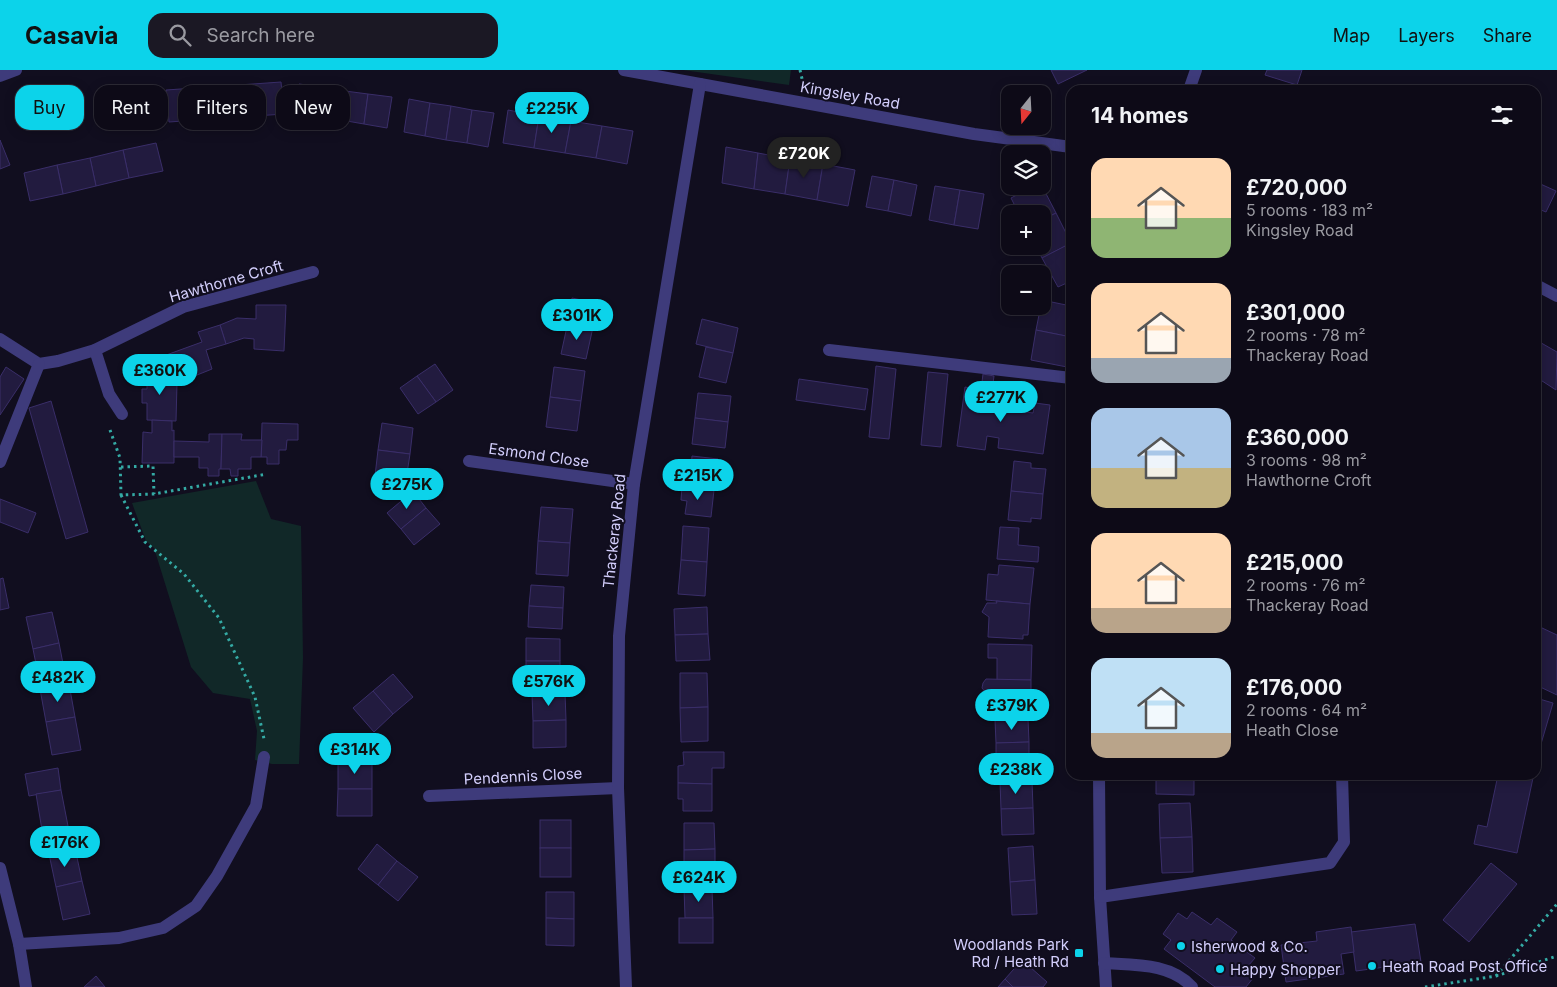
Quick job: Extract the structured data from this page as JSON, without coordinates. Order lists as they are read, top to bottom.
{
  "streets": {
    "street": [
      "Kingsley Road",
      "Hawthorne Croft",
      "Esmond Close",
      "Thackeray Road",
      "Pendennis Close"
    ]
  },
  "crossings": [
    ["Kingsley Road", "Thackeray Road"],
    ["Esmond Close", "Thackeray Road"],
    ["Thackeray Road", "Pendennis Close"]
  ],
  "places": {
    "other": ["Isherwood & Co.", "Heath Road Post Office", "Happy Shopper"],
    "transit": ["Woodlands Park Rd / Heath Rd"]
  },
  "north": "bottom",
  "page": {
    "header": "Casavia",
    "search": "Search here",
    "nav": ["Map", "Layers", "Share"],
    "map_buttons": ["+", "−"],
    "chip": [
      "Buy",
      "Rent",
      "Filters",
      "New"
    ],
    "heading": "14 homes",
    "price": [
      "£225K",
      "£720K",
      "£301K",
      "£360K",
      "£277K",
      "£215K",
      "£275K",
      "£482K",
      "£576K",
      "£379K",
      "£314K",
      "£238K",
      "£176K",
      "£624K"
    ],
    "list": [
      {
        "name": "£720,000",
        "note": "5 rooms · 183 m² · Kingsley Road"
      },
      {
        "name": "£301,000",
        "note": "2 rooms · 78 m² · Thackeray Road"
      },
      {
        "name": "£360,000",
        "note": "3 rooms · 98 m² · Hawthorne Croft"
      },
      {
        "name": "£215,000",
        "note": "2 rooms · 76 m² · Thackeray Road"
      },
      {
        "name": "£176,000",
        "note": "2 rooms · 64 m² · Heath Close"
      }
    ]
  }
}
